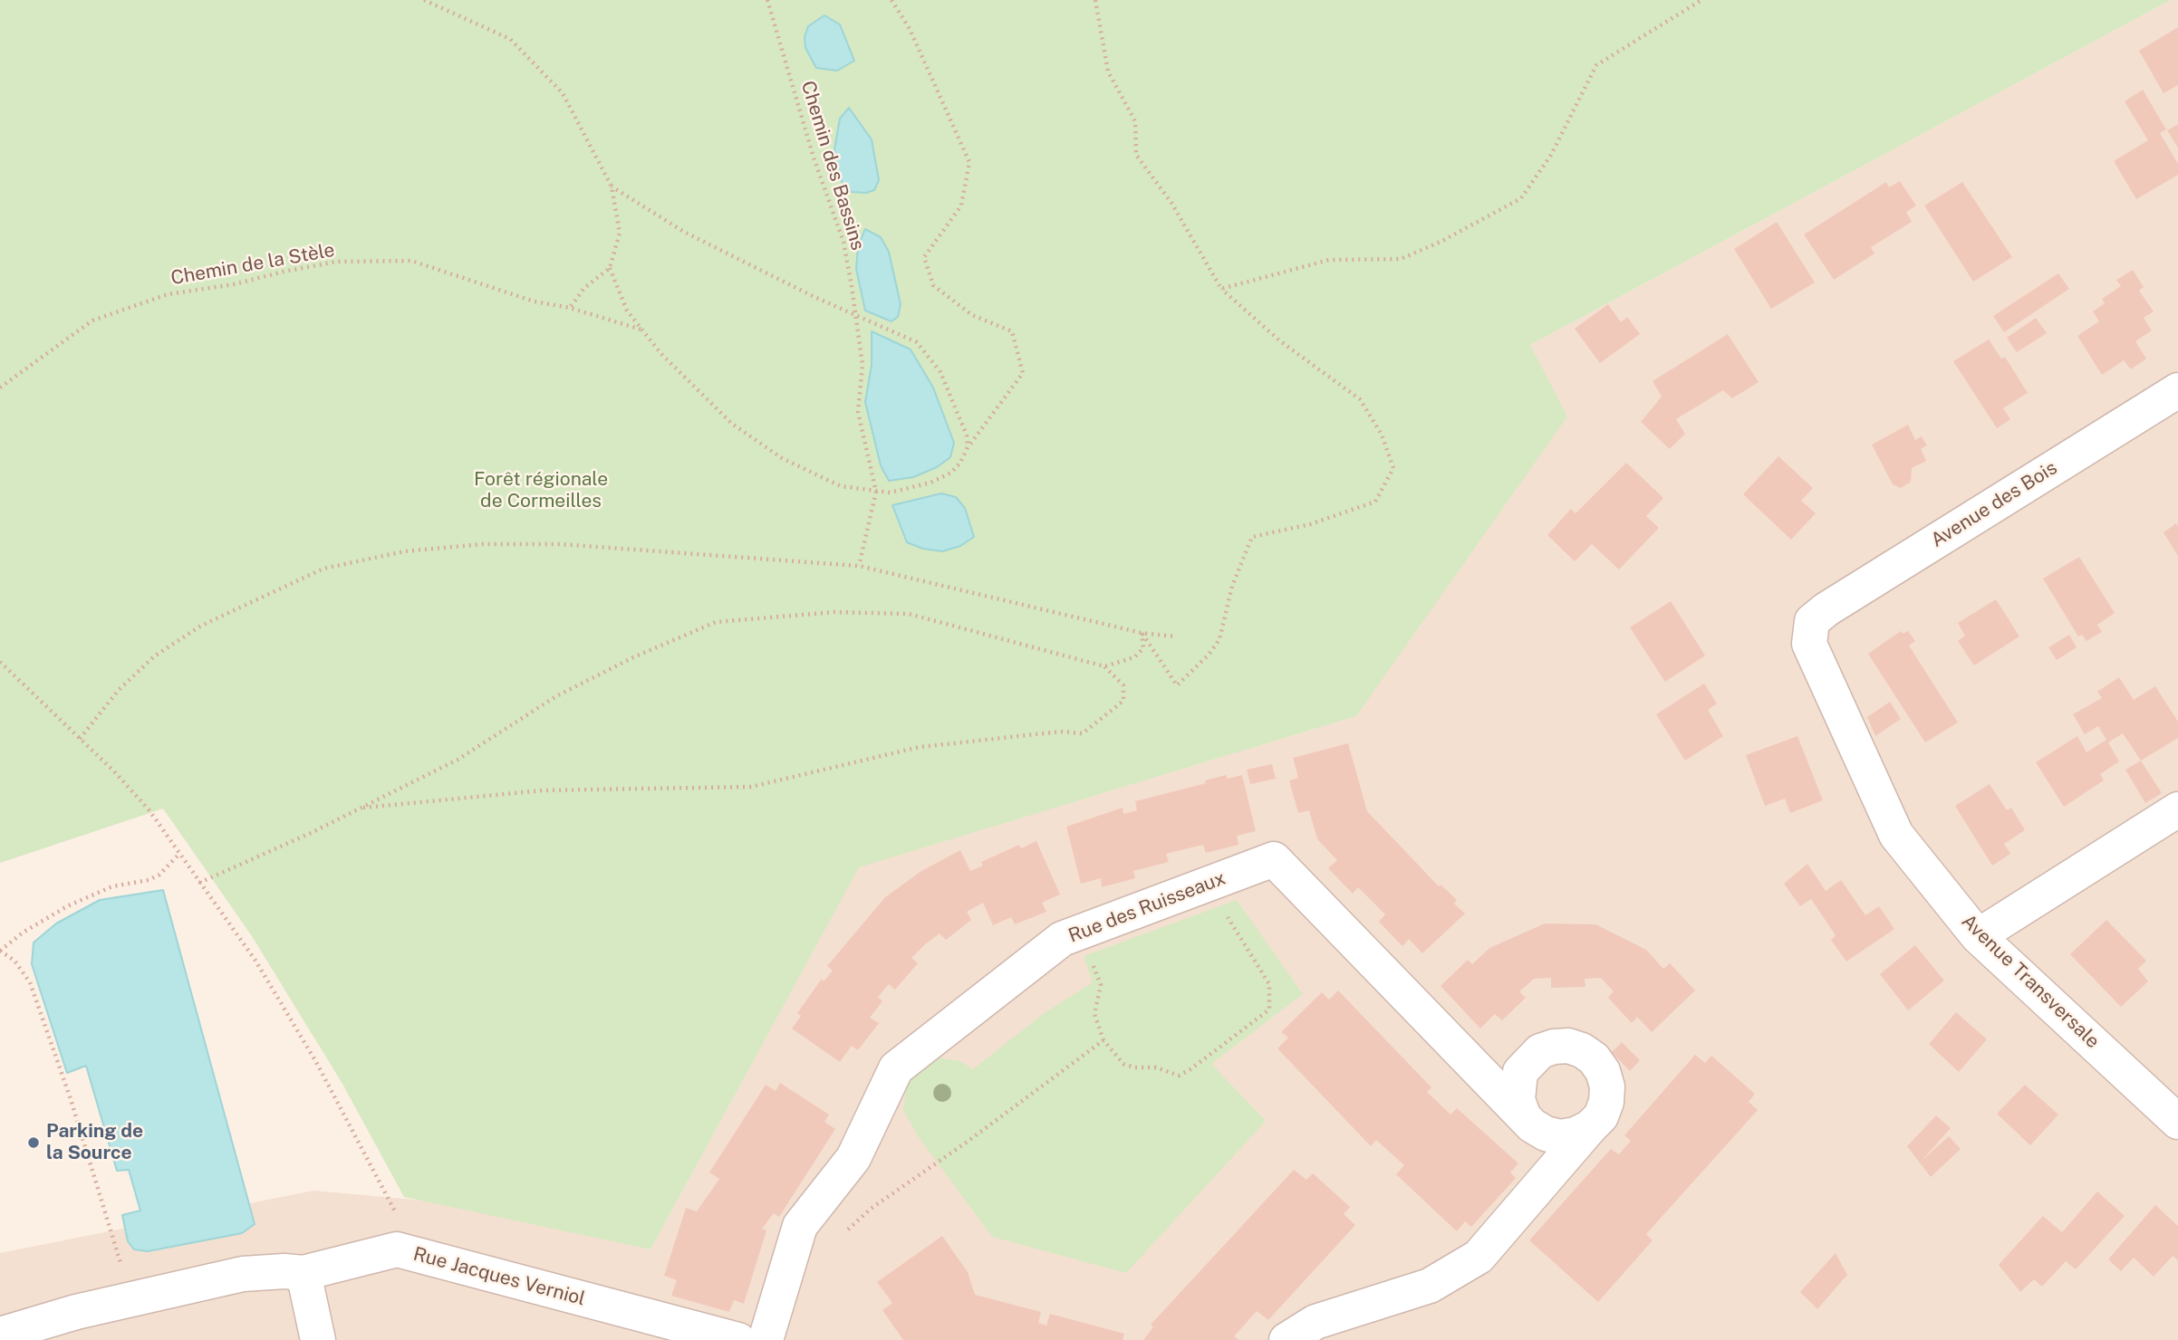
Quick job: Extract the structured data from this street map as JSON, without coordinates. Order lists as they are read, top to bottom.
{
  "streets": {
    "street": [
      "Avenue des Bois",
      "Rue des Ruisseaux",
      "Avenue Transversale",
      "Rue Jacques Verniol"
    ],
    "path": ["Chemin des Bassins", "Chemin de la Stèle"]
  },
  "crossings": [
    ["Avenue des Bois", "Avenue Transversale"]
  ],
  "parks": ["Forêt régionale de Cormeilles"],
  "places": ["Parking de la Source"]
}
